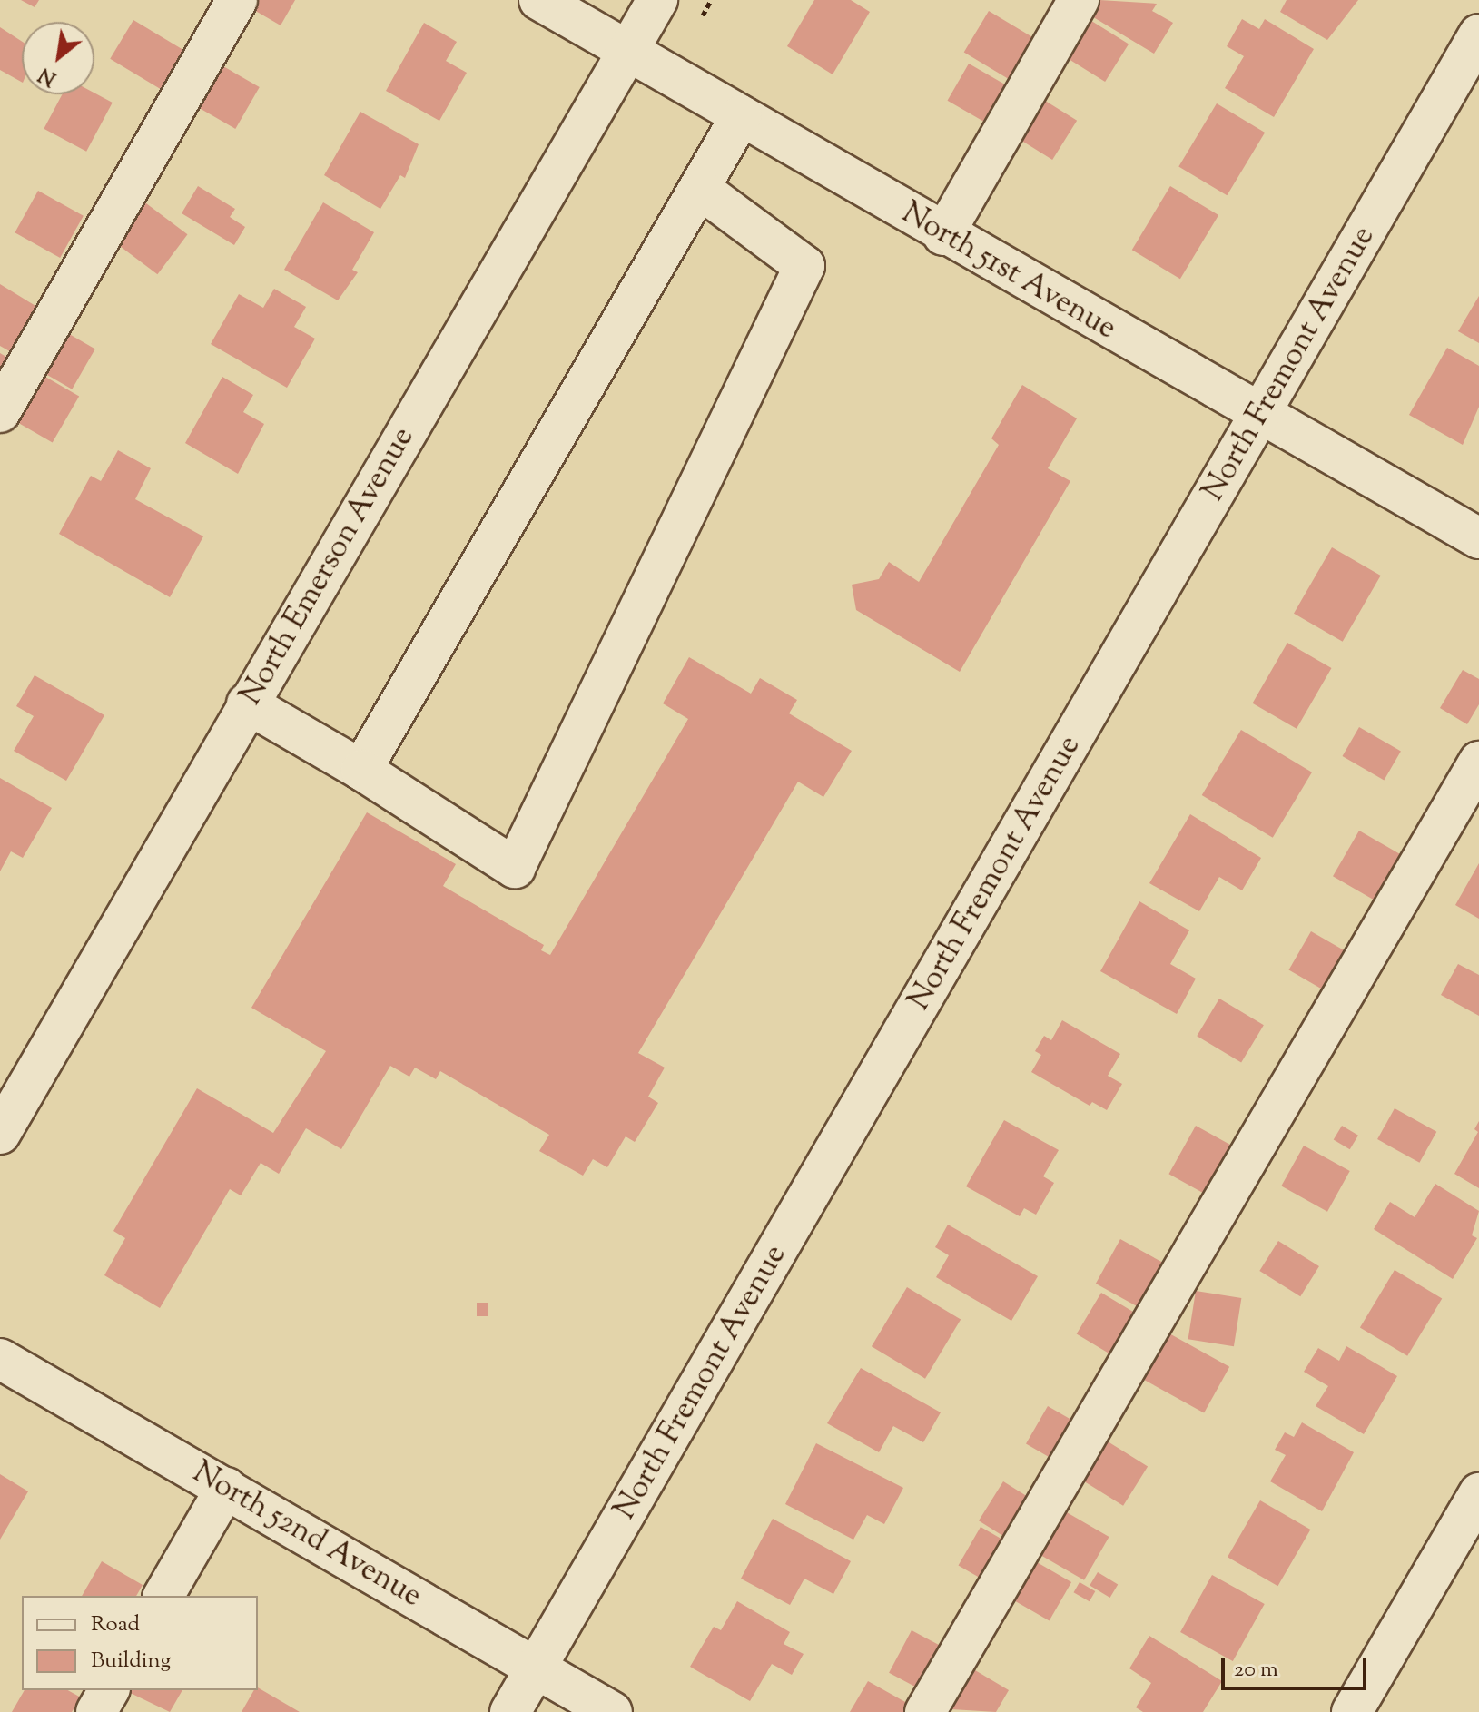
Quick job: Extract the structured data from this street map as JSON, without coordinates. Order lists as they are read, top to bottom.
{
  "streets": {
    "street": [
      "North 51st Avenue",
      "North Fremont Avenue",
      "North Emerson Avenue",
      "North 52nd Avenue"
    ]
  },
  "crossings": [
    ["North 51st Avenue", "North Fremont Avenue"],
    ["North 51st Avenue", "North Emerson Avenue"],
    ["North Fremont Avenue", "North 52nd Avenue"]
  ],
  "legend": ["Road", "Building"],
  "scale_bar": "20 m",
  "north": "bottom left"
}
